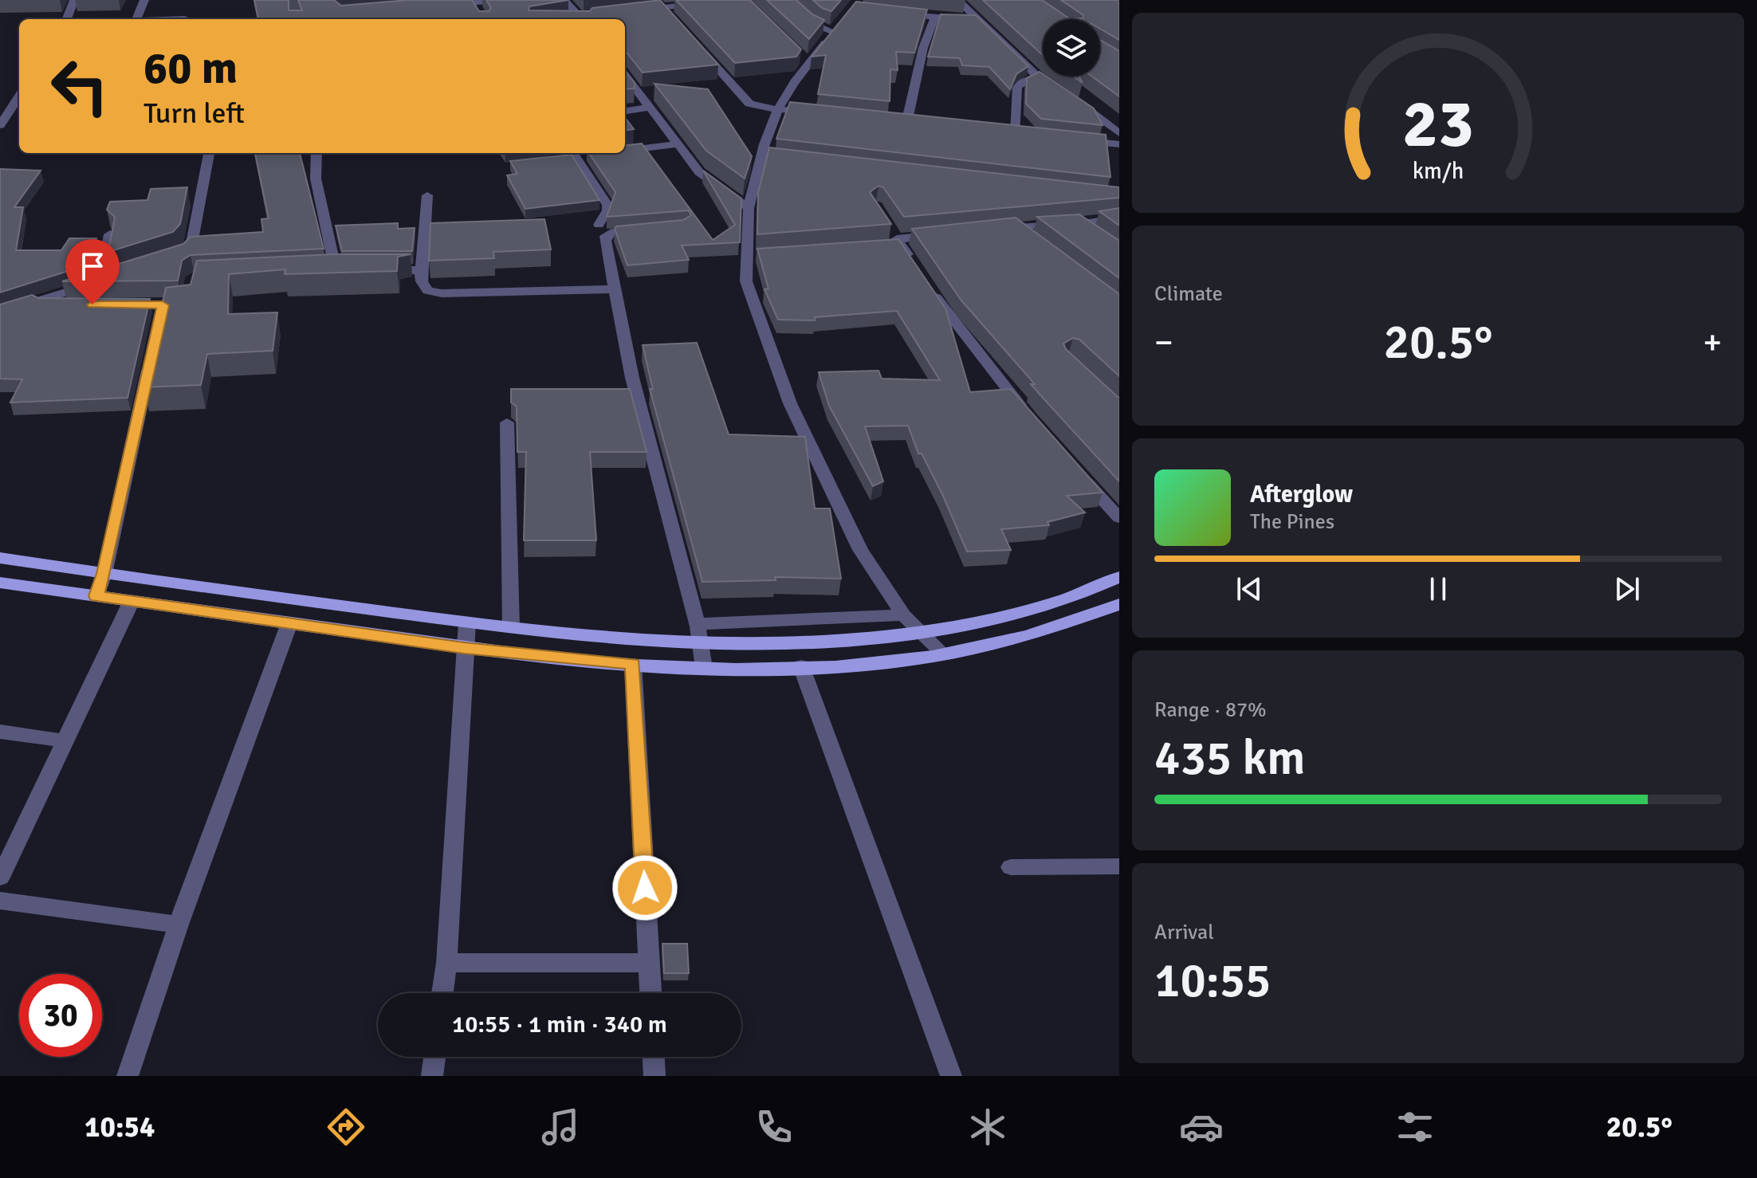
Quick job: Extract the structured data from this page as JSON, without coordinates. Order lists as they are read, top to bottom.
{
  "page": {
    "turn": ["60 m", "Turn left"],
    "tile": [
      "Climate",
      ["Range · 87%", "435 km"],
      ["Arrival", "10:55"]
    ],
    "heat": ["−", "20.5°", "+"],
    "song": ["Afterglow", "The Pines"],
    "limit": "30",
    "trip": "10:55 · 1 min · 340 m",
    "tabs": ["10:54", "20.5°"],
    "gauge": ["23", "km/h"]
  }
}
